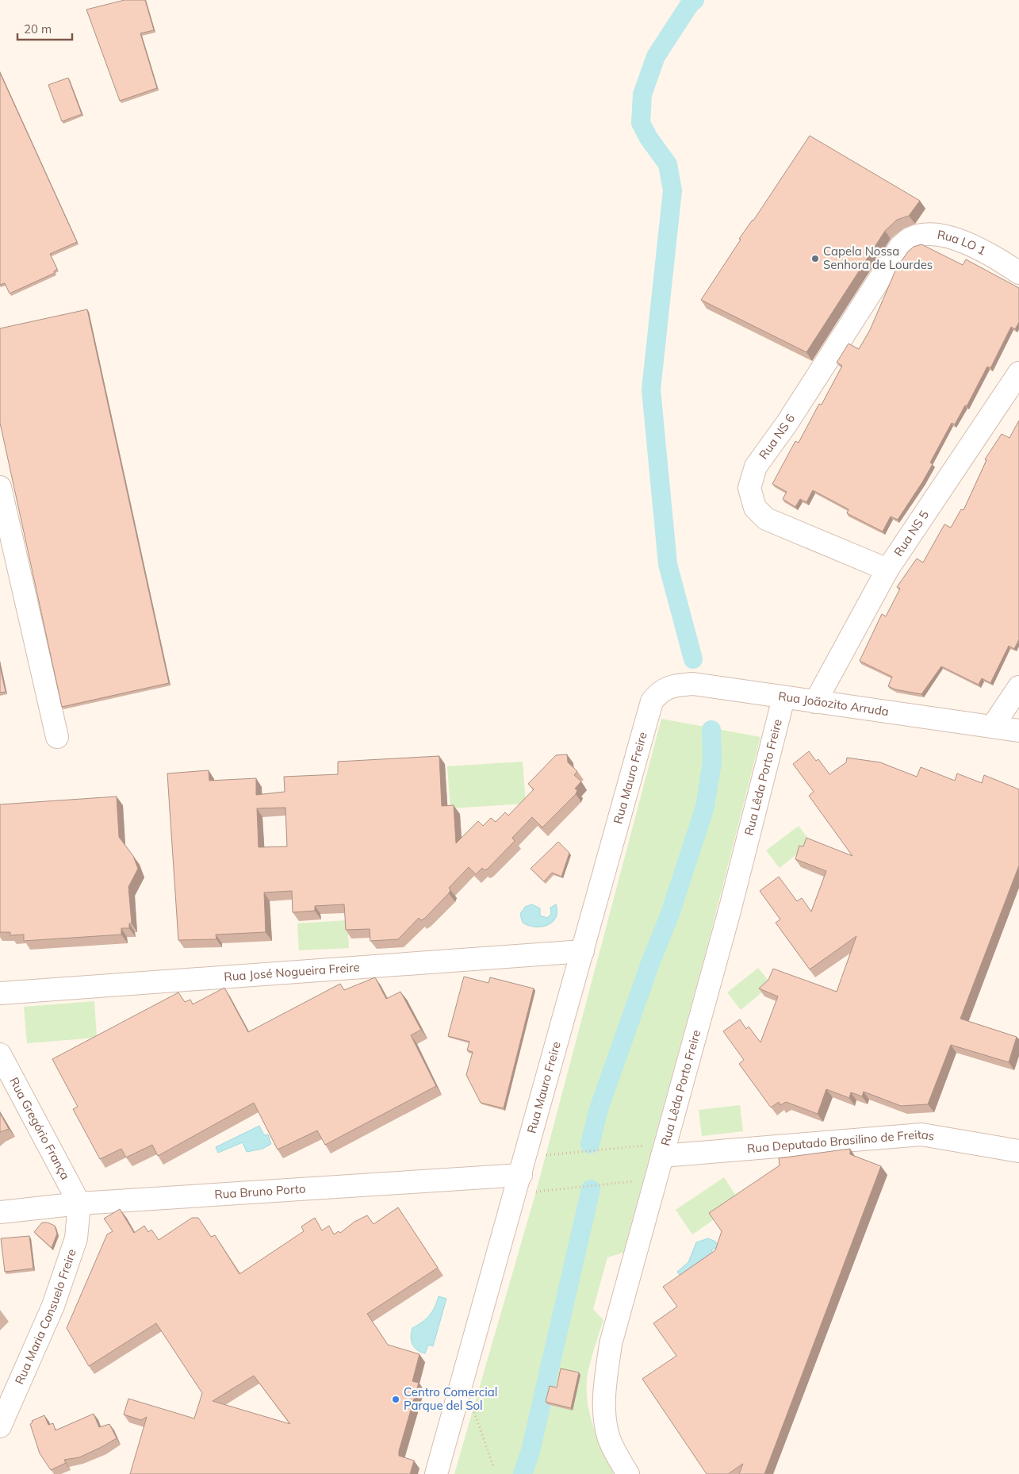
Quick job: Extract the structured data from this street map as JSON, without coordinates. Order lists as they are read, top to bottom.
{
  "streets": {
    "street": [
      "Rua LO 1",
      "Rua NS 6",
      "Rua NS 5",
      "Rua Joãozito Arruda",
      "Rua Lêda Porto Freire",
      "Rua Mauro Freire",
      "Rua José Nogueira Freire",
      "Rua Gregório França",
      "Rua Deputado Brasilino de Freitas",
      "Rua Bruno Porto",
      "Rua Maria Consuelo Freire"
    ]
  },
  "crossings": [
    ["Rua LO 1", "Rua NS 6"],
    ["Rua NS 6", "Rua NS 5"],
    ["Rua NS 5", "Rua Joãozito Arruda"],
    ["Rua Joãozito Arruda", "Rua Lêda Porto Freire"],
    ["Rua Joãozito Arruda", "Rua Mauro Freire"],
    ["Rua Lêda Porto Freire", "Rua Deputado Brasilino de Freitas"],
    ["Rua Mauro Freire", "Rua José Nogueira Freire"],
    ["Rua Mauro Freire", "Rua Bruno Porto"],
    ["Rua Gregório França", "Rua Bruno Porto"],
    ["Rua Gregório França", "Rua Maria Consuelo Freire"],
    ["Rua Bruno Porto", "Rua Maria Consuelo Freire"]
  ],
  "places": ["Capela Nossa Senhora de Lourdes", "Centro Comercial Parque del Sol"],
  "scale_bar": "20 m"
}
